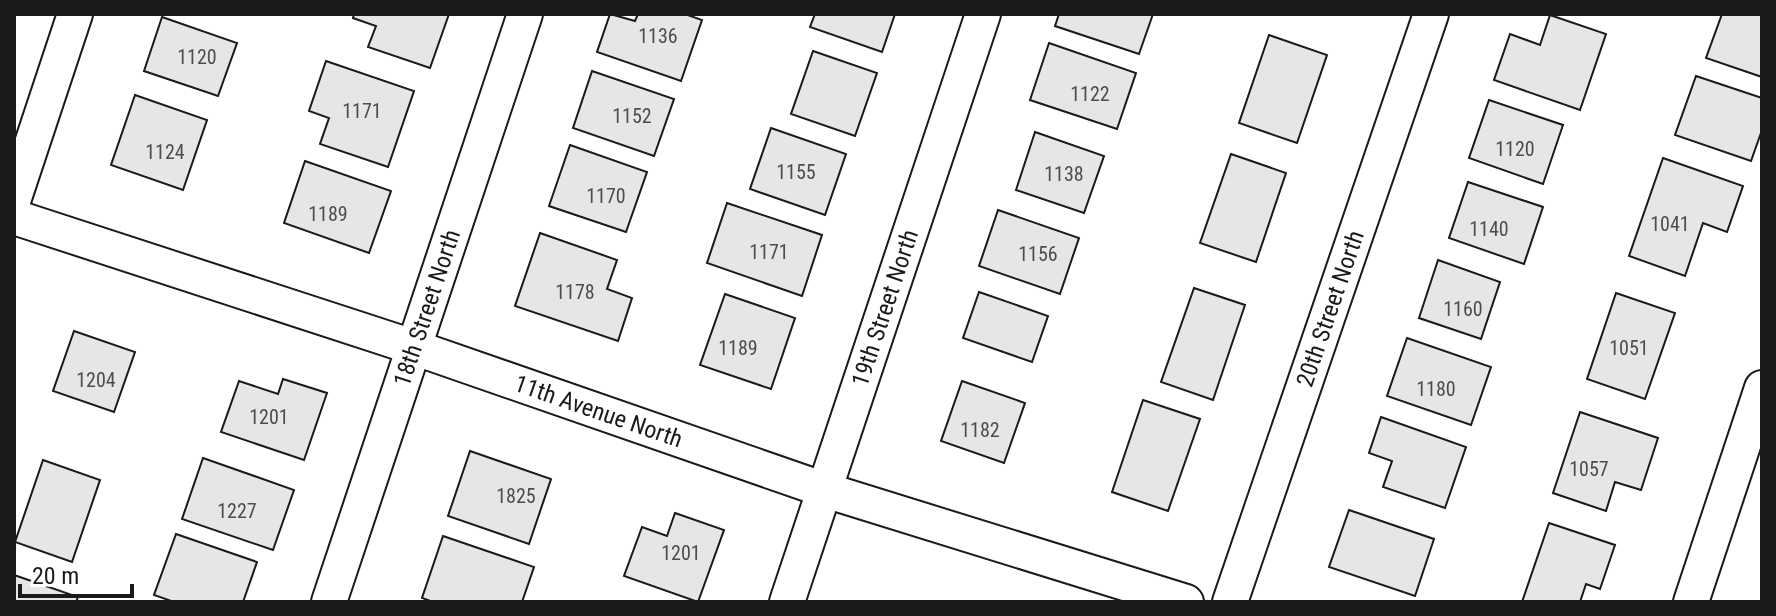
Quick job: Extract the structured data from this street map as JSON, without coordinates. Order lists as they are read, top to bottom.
{
  "streets": {
    "street": [
      "18th Street North",
      "19th Street North",
      "20th Street North",
      "11th Avenue North"
    ]
  },
  "crossings": [
    ["18th Street North", "11th Avenue North"],
    ["19th Street North", "11th Avenue North"]
  ],
  "house_numbers": [
    "1136",
    "1120",
    "1122",
    "1171",
    "1152",
    "1120",
    "1124",
    "1155",
    "1138",
    "1170",
    "1189",
    "1041",
    "1140",
    "1171",
    "1156",
    "1178",
    "1160",
    "1189",
    "1051",
    "1204",
    "1180",
    "1201",
    "1182",
    "1057",
    "1825",
    "1227",
    "1201"
  ],
  "scale_bar": "20 m"
}
